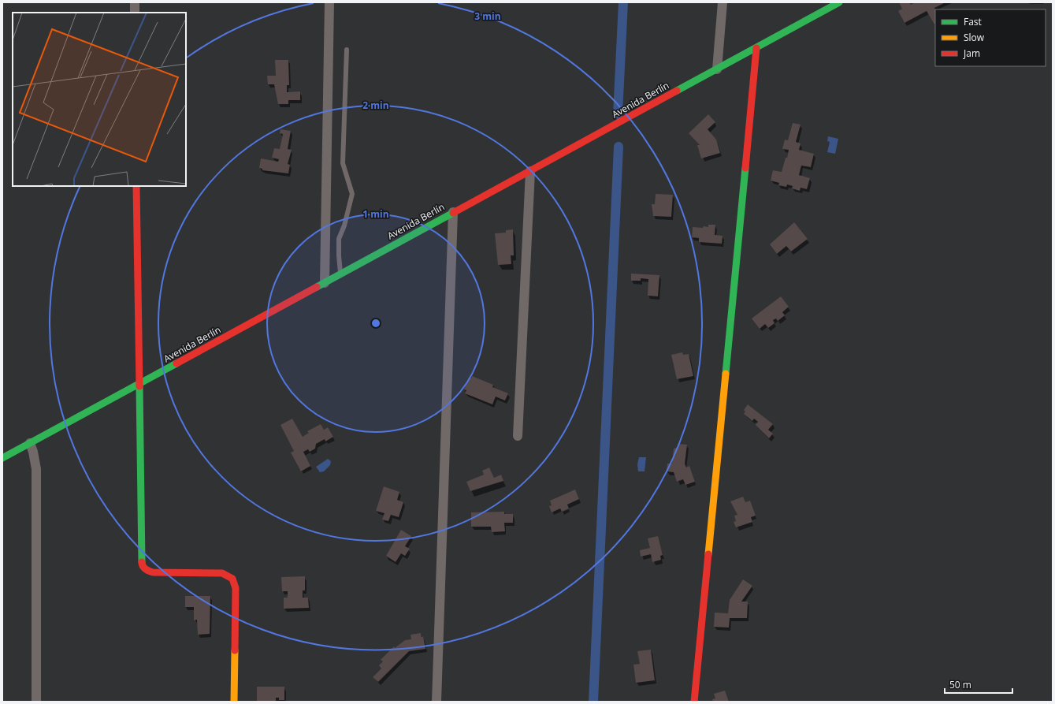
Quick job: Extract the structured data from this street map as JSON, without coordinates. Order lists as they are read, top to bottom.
{
  "streets": {
    "street": ["Avenida Berlín"]
  },
  "legend": ["Fast", "Slow", "Jam"],
  "scale_bar": "50 m",
  "rings": ["3 min", "2 min", "1 min"]
}
